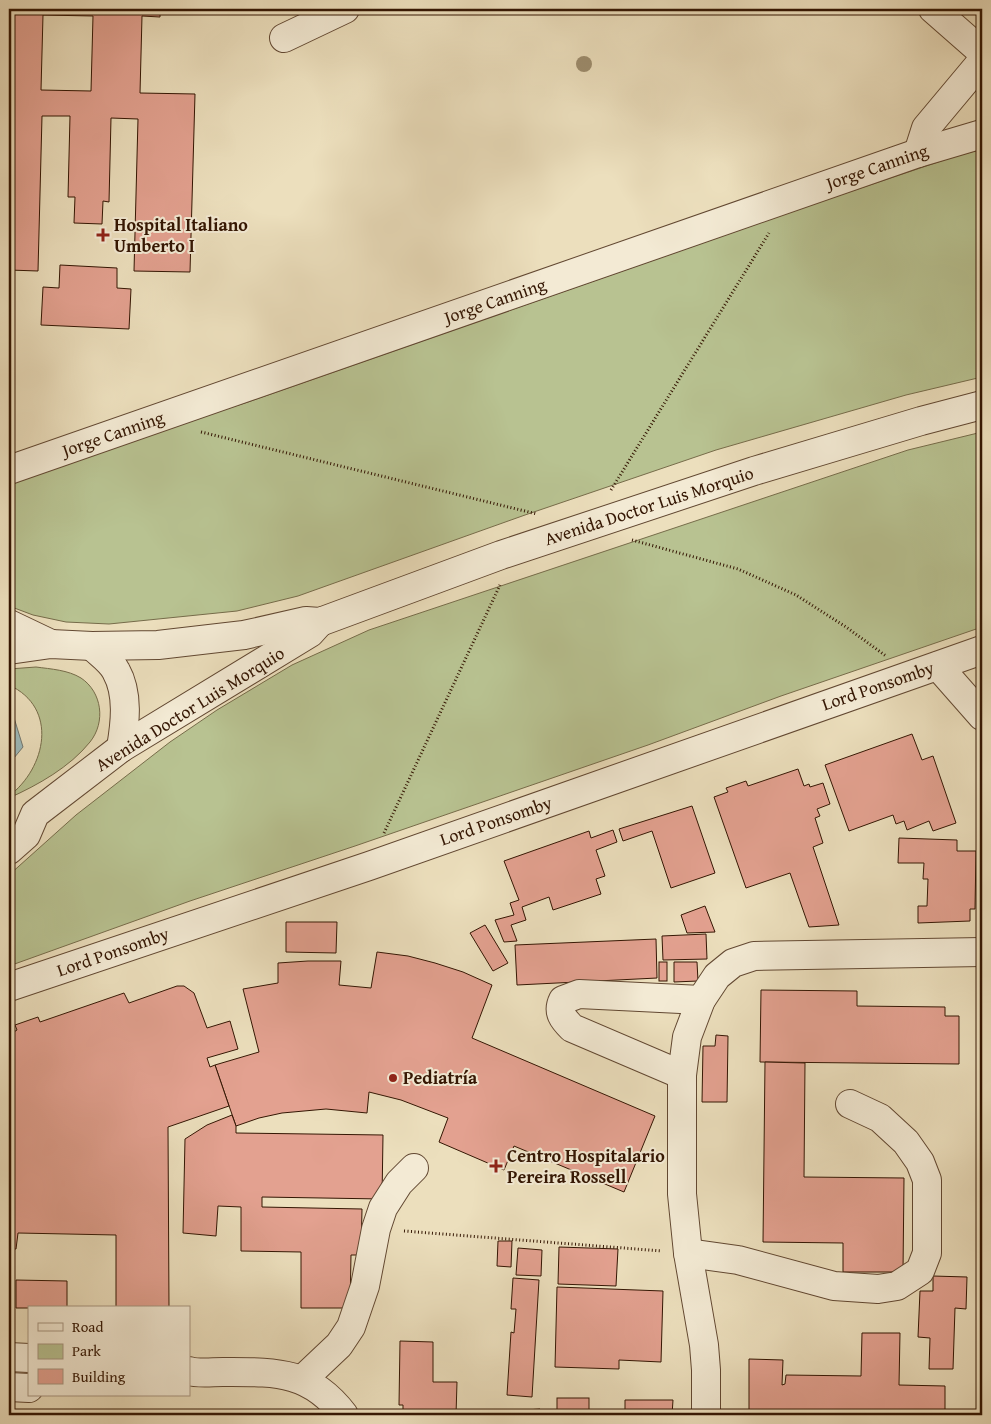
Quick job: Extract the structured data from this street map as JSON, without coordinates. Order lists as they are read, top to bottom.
{
  "streets": {
    "street": ["Jorge Canning", "Avenida Doctor Luis Morquio", "Lord Ponsomby"]
  },
  "places": {
    "health": ["Hospital Italiano Umberto I", "Centro Hospitalario Pereira Rossell"],
    "other": ["Pediatría"]
  },
  "legend": ["Road", "Park", "Building"]
}
